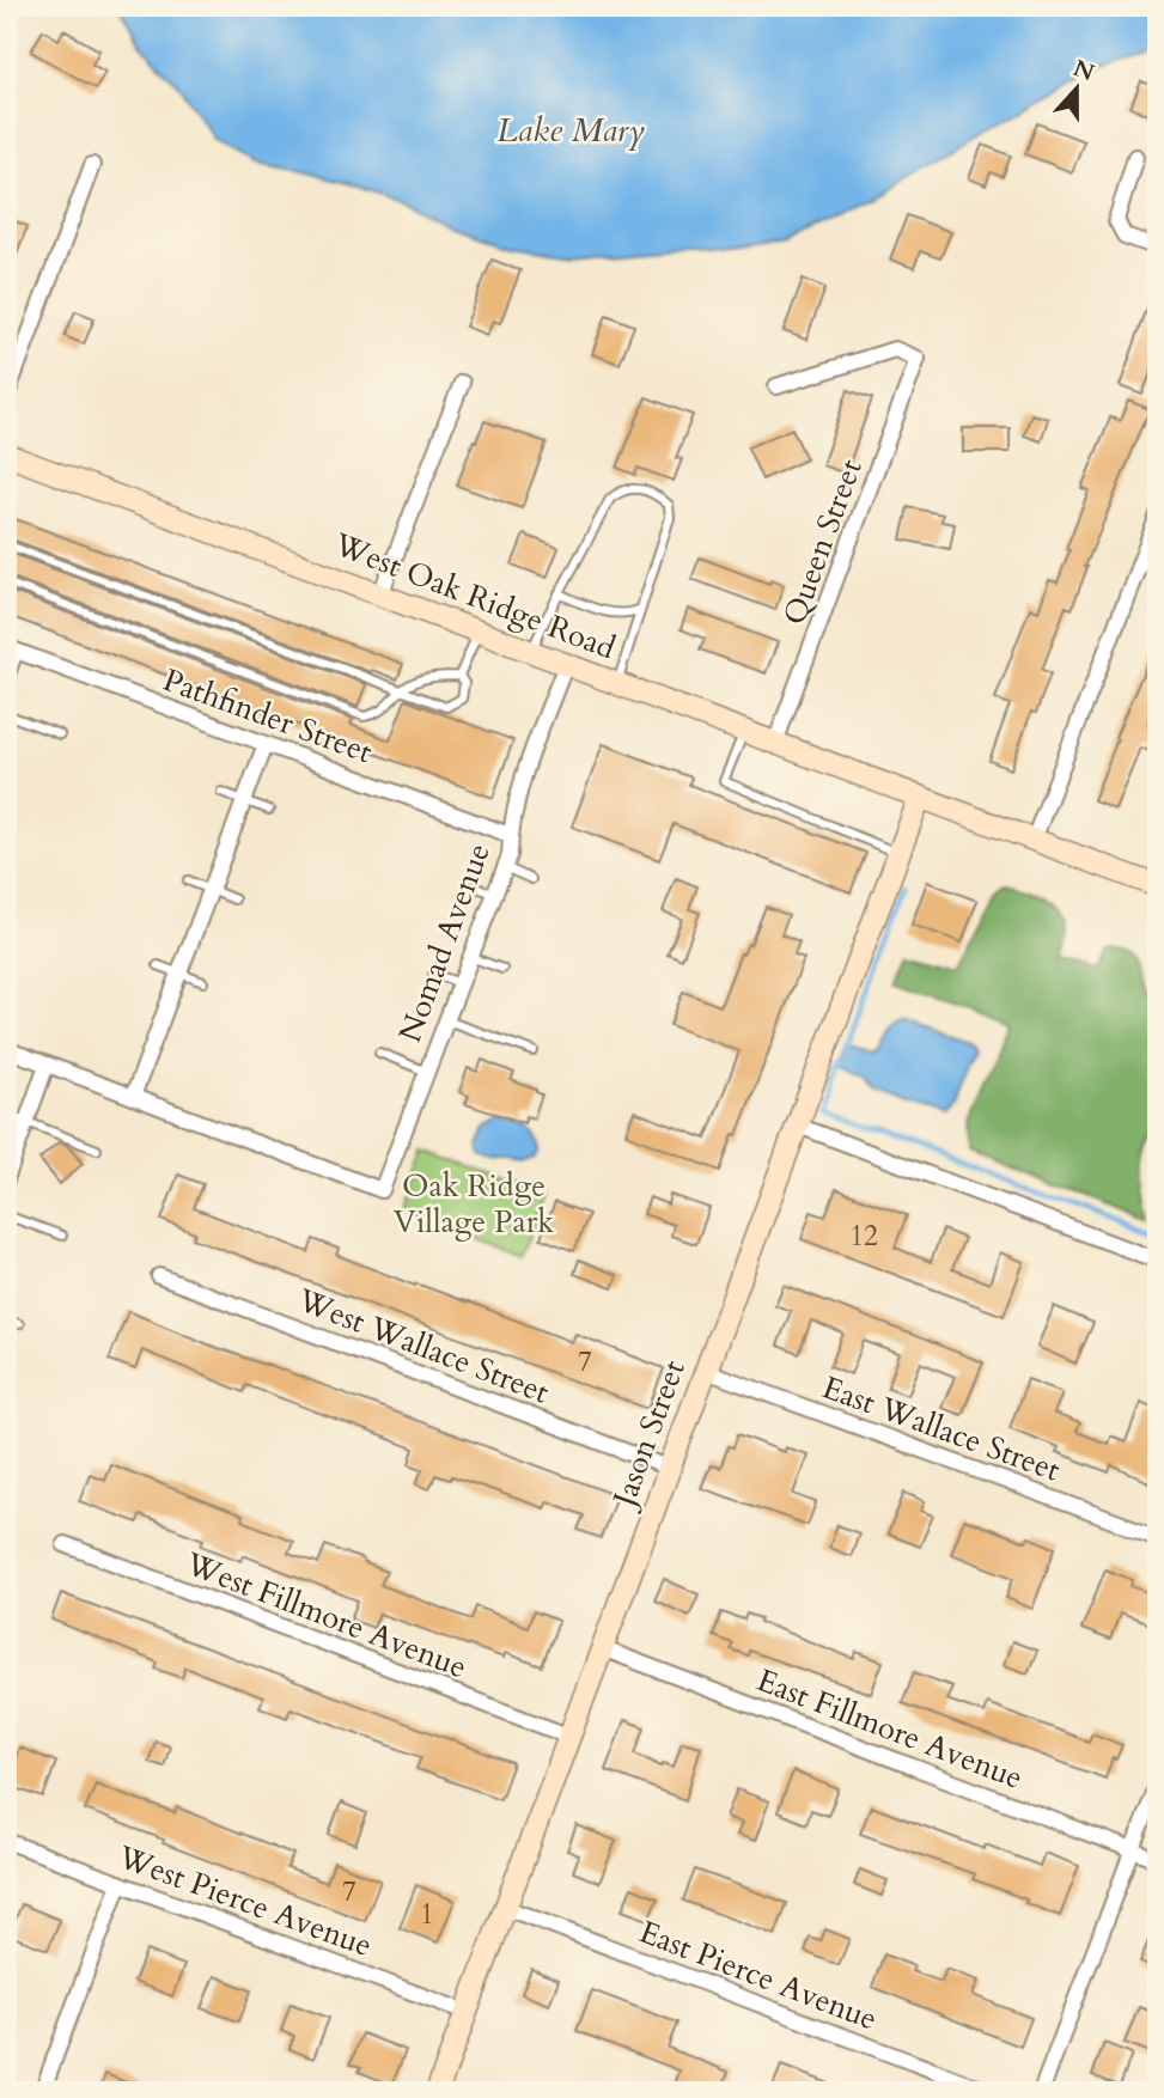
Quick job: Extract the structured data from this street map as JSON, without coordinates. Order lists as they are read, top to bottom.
{
  "streets": {
    "street": [
      "Queen Street",
      "West Oak Ridge Road",
      "Pathfinder Street",
      "Nomad Avenue",
      "West Wallace Street",
      "East Wallace Street",
      "Jason Street",
      "West Fillmore Avenue",
      "East Fillmore Avenue",
      "West Pierce Avenue",
      "East Pierce Avenue"
    ]
  },
  "crossings": [
    ["Queen Street", "West Oak Ridge Road"],
    ["West Oak Ridge Road", "Nomad Avenue"],
    ["West Oak Ridge Road", "Jason Street"],
    ["Pathfinder Street", "Nomad Avenue"],
    ["West Wallace Street", "Jason Street"],
    ["East Wallace Street", "Jason Street"],
    ["Jason Street", "West Fillmore Avenue"],
    ["Jason Street", "East Fillmore Avenue"],
    ["Jason Street", "West Pierce Avenue"],
    ["Jason Street", "East Pierce Avenue"]
  ],
  "water": ["Lake Mary"],
  "parks": ["Oak Ridge Village Park"],
  "house_numbers": [
    "12",
    "7",
    "7",
    "1"
  ],
  "north": "top"
}
